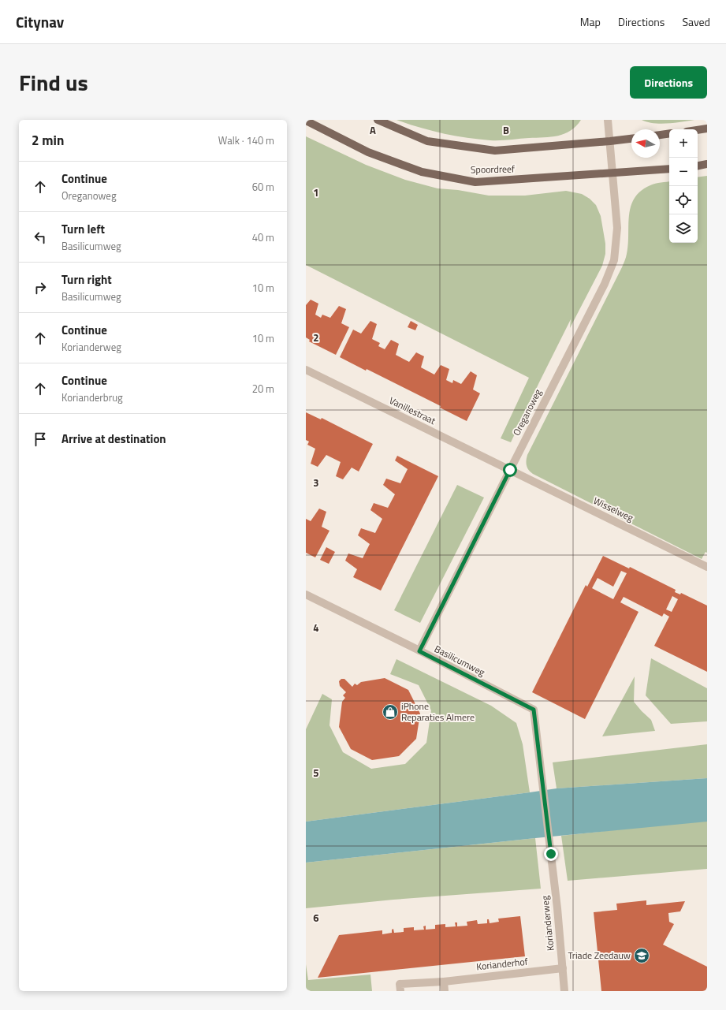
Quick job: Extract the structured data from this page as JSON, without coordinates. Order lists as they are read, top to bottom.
{
  "streets": {
    "main road": ["Spoordreef"],
    "street": [
      "Vanillestraat",
      "Oreganoweg",
      "Wisselweg",
      "Basilicumweg",
      "Korianderweg",
      "Korianderhof"
    ]
  },
  "crossings": [
    ["Spoordreef", "Oreganoweg"],
    ["Vanillestraat", "Oreganoweg"],
    ["Vanillestraat", "Wisselweg"],
    ["Oreganoweg", "Wisselweg"],
    ["Oreganoweg", "Basilicumweg"],
    ["Basilicumweg", "Korianderweg"],
    ["Korianderweg", "Korianderhof"]
  ],
  "places": {
    "shop": ["iPhone Reparaties Almere"],
    "school or university": ["Triade Zeedauw"]
  },
  "north": "left",
  "page": {
    "header": "Citynav",
    "nav": ["Map", "Directions", "Saved"],
    "title": "Find us",
    "buttons": "Directions",
    "heading": ["2 min", "Walk · 140 m"],
    "map_buttons": ["+", "−"],
    "list": [
      ["Continue", "Oreganoweg", "60 m"],
      ["Turn left", "Basilicumweg", "40 m"],
      ["Turn right", "Basilicumweg", "10 m"],
      ["Continue", "Korianderweg", "10 m"],
      ["Continue", "Korianderbrug", "20 m"],
      "Arrive at destination"
    ]
  },
  "grid": {
    "columns": ["A", "B"],
    "rows": [
      "1",
      "2",
      "3",
      "4",
      "5",
      "6"
    ]
  }
}
